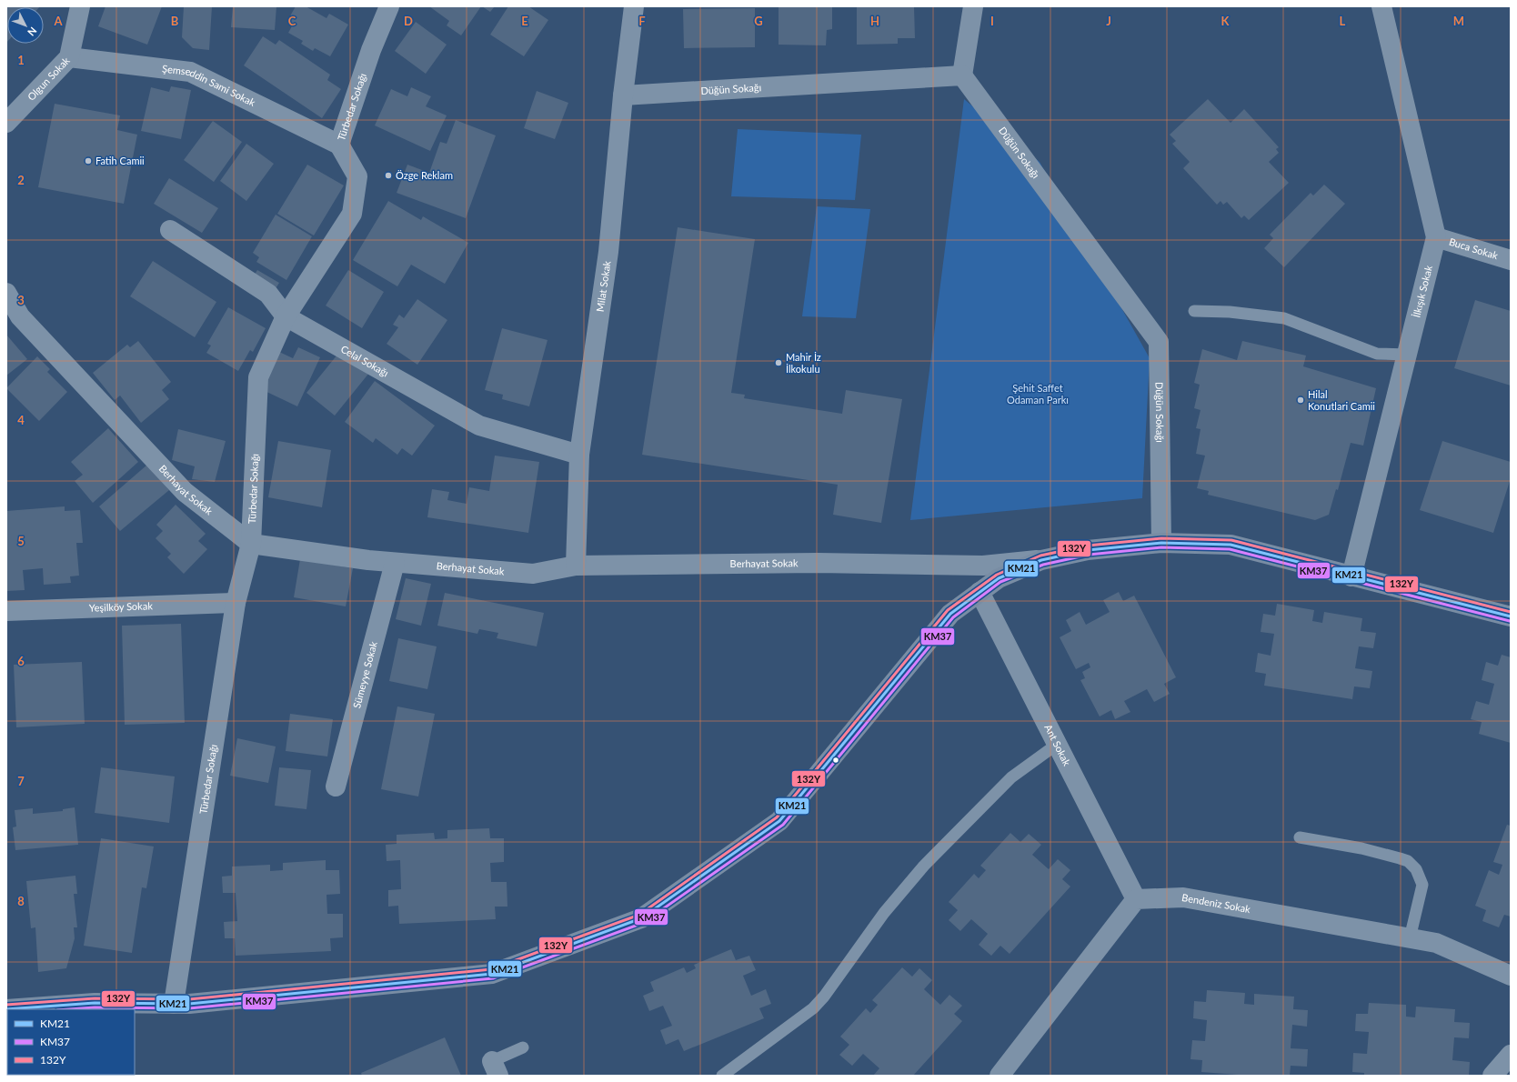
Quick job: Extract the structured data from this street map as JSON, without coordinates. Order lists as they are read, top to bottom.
{
  "streets": {
    "street": [
      "Olgun Sokak",
      "Şemseddin Sami Sokak",
      "Düğün Sokağı",
      "Türbedar Sokağı",
      "Buca Sokak",
      "Milat Sokak",
      "İlkışık Sokak",
      "Celal Sokağı",
      "Berhayat Sokak",
      "Yeşilköy Sokak",
      "Sümeyye Sokak",
      "Ant Sokak",
      "Bendeniz Sokak"
    ]
  },
  "crossings": [
    ["Olgun Sokak", "Şemseddin Sami Sokak"],
    ["Şemseddin Sami Sokak", "Türbedar Sokağı"],
    ["Düğün Sokağı", "Milat Sokak"],
    ["Türbedar Sokağı", "Celal Sokağı"],
    ["Türbedar Sokağı", "Berhayat Sokak"],
    ["Türbedar Sokağı", "Yeşilköy Sokak"],
    ["Buca Sokak", "İlkışık Sokak"],
    ["Milat Sokak", "Celal Sokağı"],
    ["Milat Sokak", "Berhayat Sokak"],
    ["Berhayat Sokak", "Sümeyye Sokak"],
    ["Ant Sokak", "Bendeniz Sokak"]
  ],
  "parks": ["Şehit Saffet Odaman Parkı"],
  "places": [
    "Fatih Camii",
    "Özge Reklam",
    "Mahir İz İlkokulu",
    "Hilal Konutlari Camii"
  ],
  "lines": ["transit line 132Y", "transit line KM21", "transit line KM37"],
  "legend": ["KM21", "KM37", "132Y"],
  "north": "bottom right",
  "grid": {
    "columns": [
      "A",
      "B",
      "C",
      "D",
      "E",
      "F",
      "G",
      "H",
      "I",
      "J",
      "K",
      "L",
      "M"
    ],
    "rows": [
      "1",
      "2",
      "3",
      "4",
      "5",
      "6",
      "7",
      "8"
    ]
  }
}
